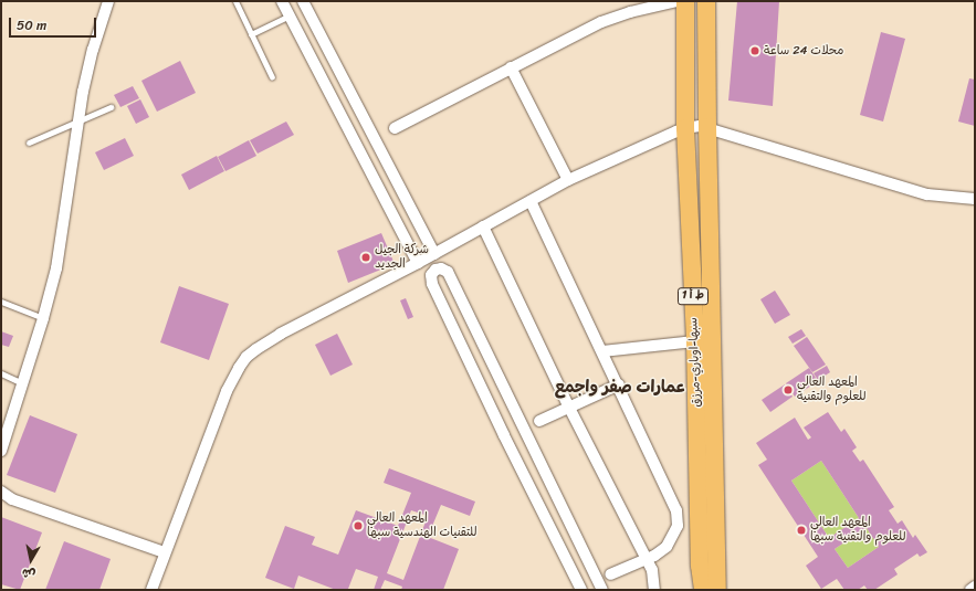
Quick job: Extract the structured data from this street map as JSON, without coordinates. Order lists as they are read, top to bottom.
{
  "streets": {
    "highway": ["ط أ 1", "سبها-اوباري-مرزق"]
  },
  "districts": ["عمارات صفر واجمع"],
  "places": [
    "محلات 24 ساعة",
    "شركة الجيل الجديد",
    "المعهد العالي للعلوم والتقنية",
    "المعهد العالي للتقنيات الهندسية سبها",
    "المعهد العالي للعلوم والتقنية سبها"
  ],
  "scale_bar": "50 m",
  "north": "bottom"
}
